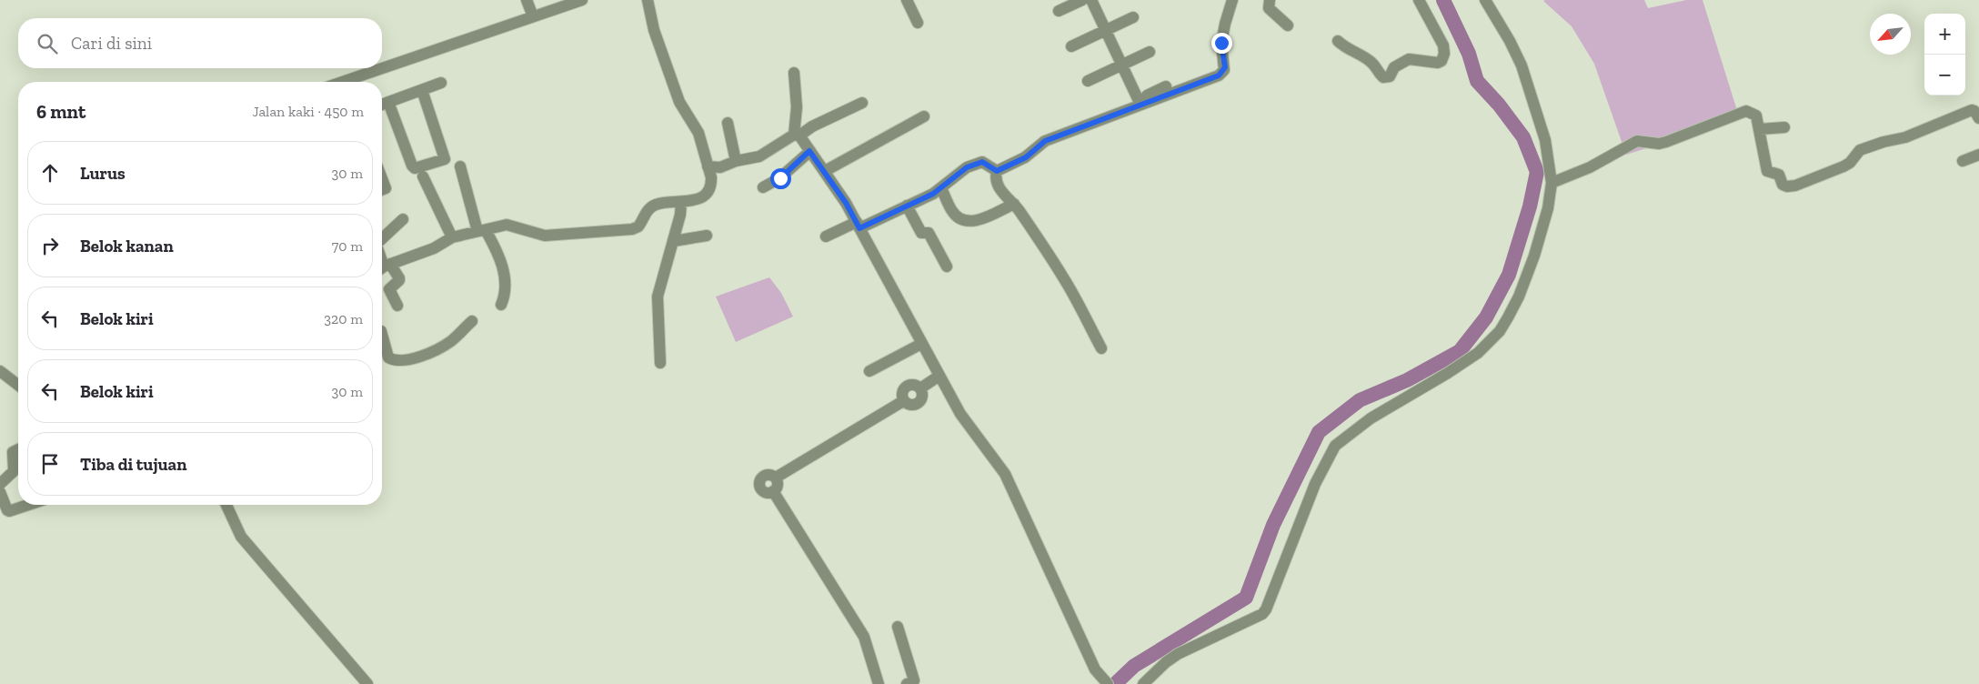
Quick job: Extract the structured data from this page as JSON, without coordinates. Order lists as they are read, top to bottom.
{
  "north": "bottom left",
  "page": {
    "map_buttons": ["+", "−"],
    "search": "Cari di sini",
    "heading": ["6 mnt", "Jalan kaki · 450 m"],
    "list": [
      ["Lurus", "30 m"],
      ["Belok kanan", "70 m"],
      ["Belok kiri", "320 m"],
      ["Belok kiri", "30 m"],
      "Tiba di tujuan"
    ]
  }
}
